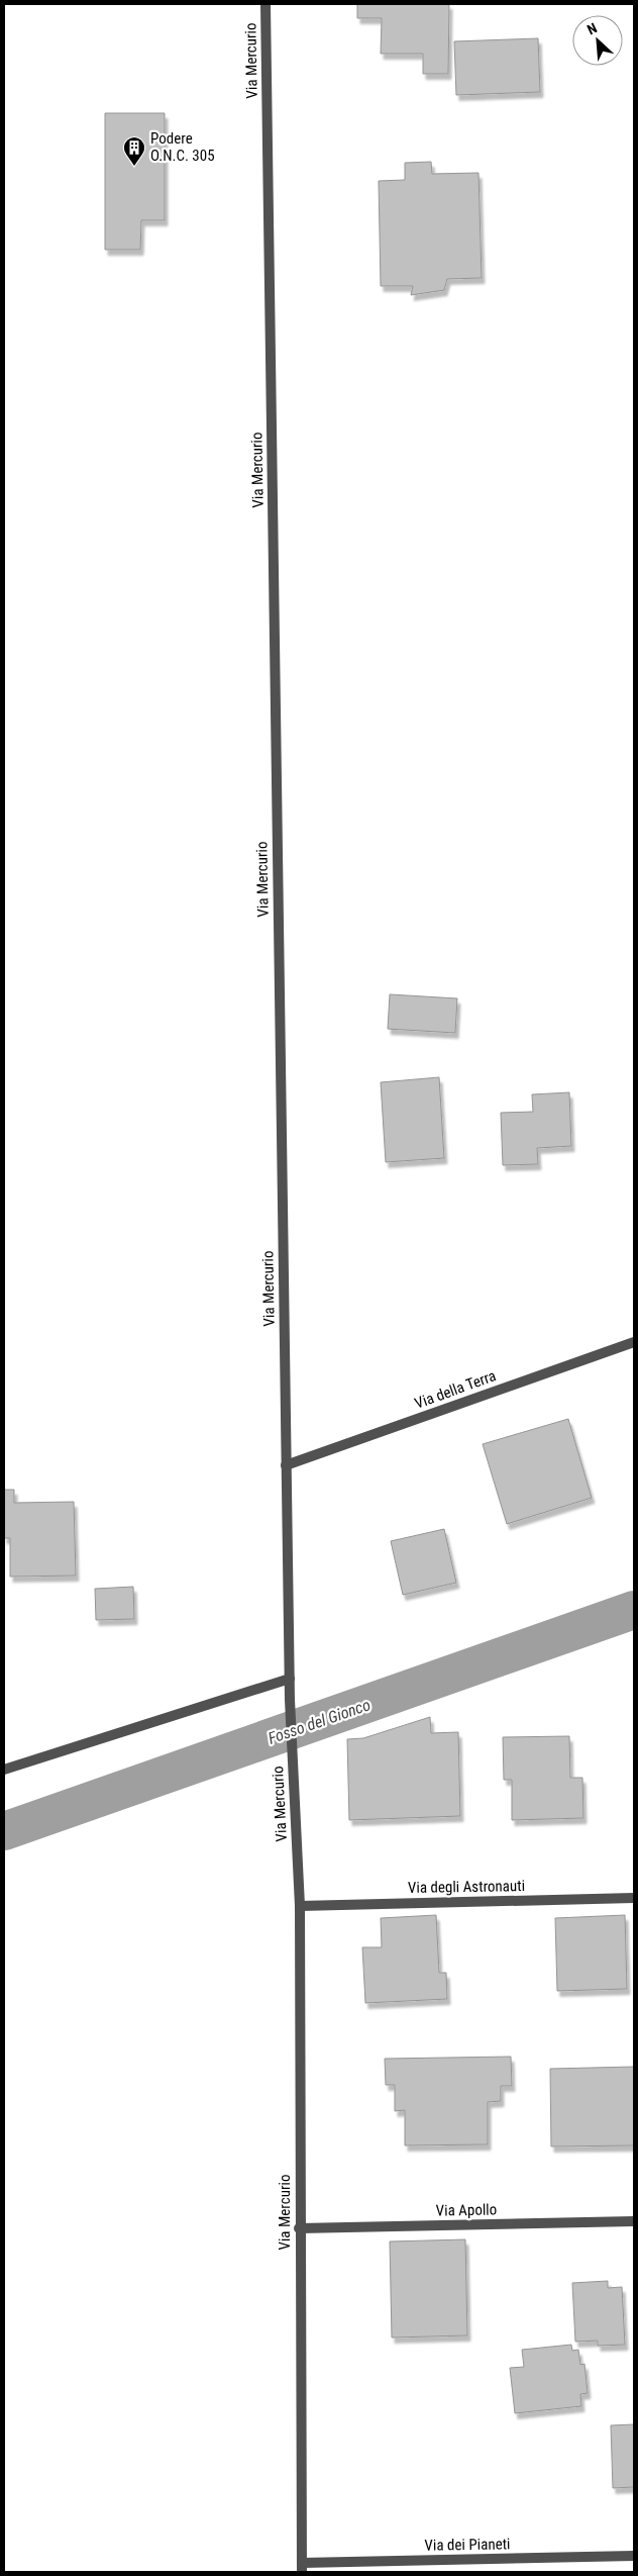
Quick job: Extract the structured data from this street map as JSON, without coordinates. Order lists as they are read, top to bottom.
{
  "streets": {
    "street": [
      "Via Mercurio",
      "Via della Terra",
      "Via degli Astronauti",
      "Via Apollo",
      "Via dei Pianeti"
    ]
  },
  "crossings": [
    ["Via Mercurio", "Via della Terra"],
    ["Via Mercurio", "Via degli Astronauti"],
    ["Via Mercurio", "Via Apollo"],
    ["Via Mercurio", "Via dei Pianeti"]
  ],
  "water": ["Fosso del Gionco"],
  "places": {
    "building": ["Podere O.N.C. 305"]
  },
  "north": "top left"
}
